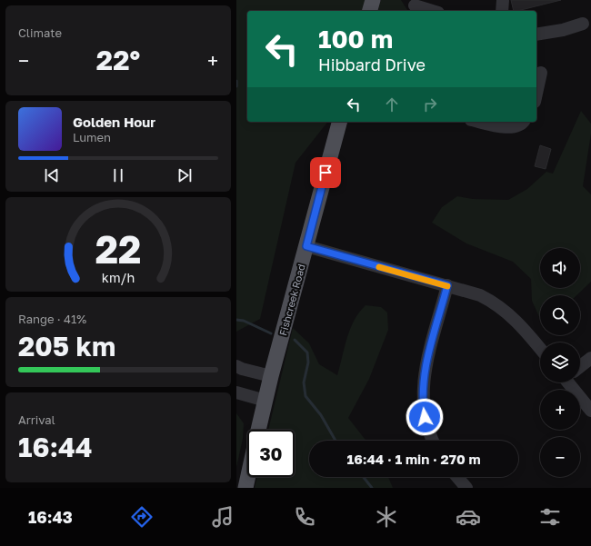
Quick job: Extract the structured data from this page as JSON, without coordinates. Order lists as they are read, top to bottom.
{
  "streets": {
    "main road": ["Fishcreek Road"]
  },
  "page": {
    "tile": [
      "Climate",
      ["Range · 41%", "205 km"],
      ["Arrival", "16:44"]
    ],
    "turn": ["100 m", "Hibbard Drive"],
    "heat": ["−", "22°", "+"],
    "song": ["Golden Hour", "Lumen"],
    "map_buttons": ["+", "−"],
    "limit": "30",
    "trip": "16:44 · 1 min · 270 m",
    "tabs": "16:43",
    "gauge": ["22", "km/h"]
  }
}
